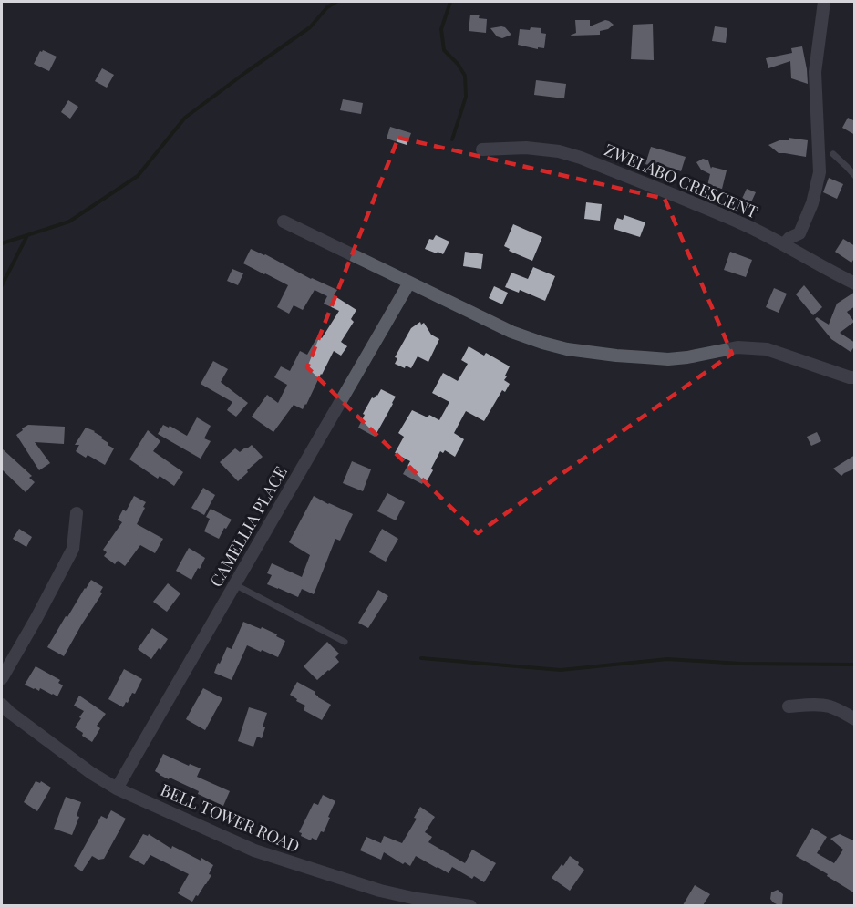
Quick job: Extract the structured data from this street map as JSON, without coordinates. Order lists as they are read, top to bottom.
{
  "streets": {
    "street": ["ZWELABO CRESCENT", "CAMELLIA PLACE", "BELL TOWER ROAD"]
  },
  "crossings": [
    ["CAMELLIA PLACE", "BELL TOWER ROAD"]
  ]
}
